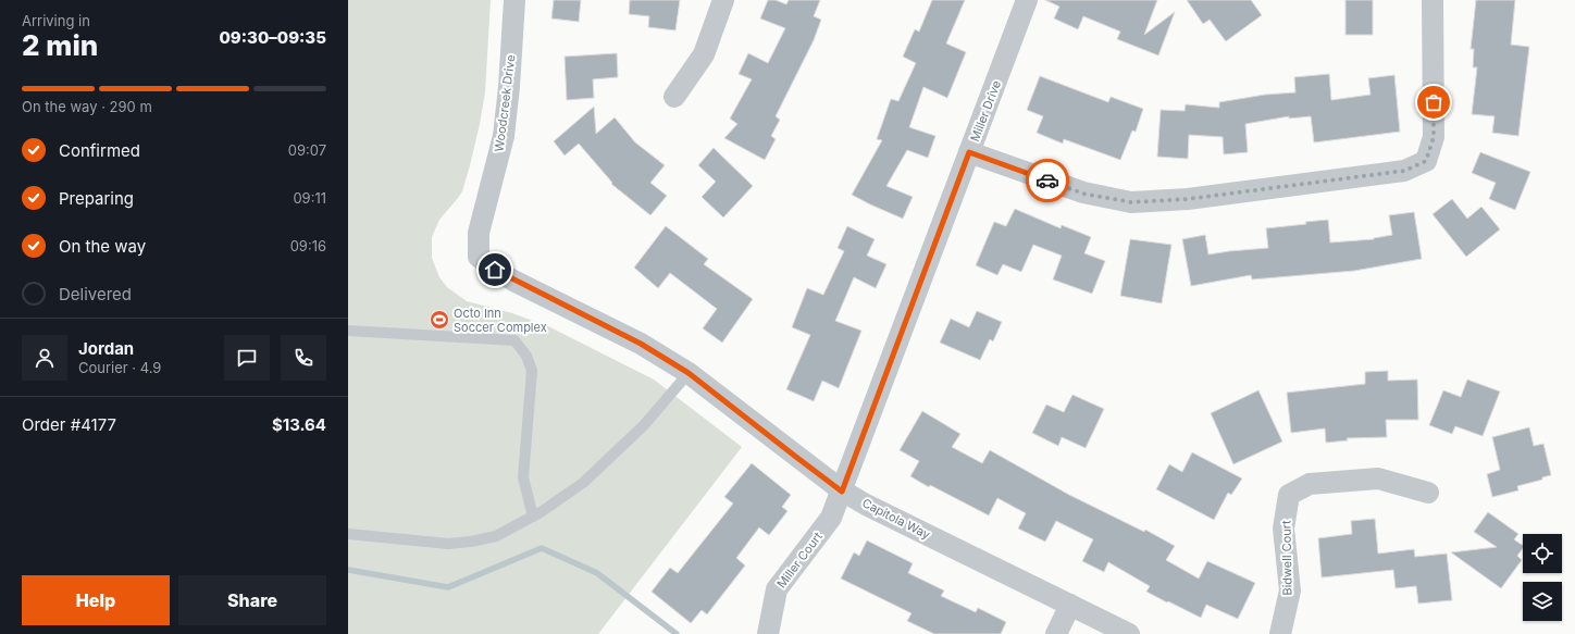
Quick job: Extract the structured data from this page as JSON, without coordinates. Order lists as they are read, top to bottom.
{
  "streets": {
    "street": [
      "Woodcreek Drive",
      "Miller Drive",
      "Capitola Way",
      "Bidwell Court",
      "Miller Court"
    ]
  },
  "crossings": [
    ["Woodcreek Drive", "Capitola Way"],
    ["Miller Drive", "Capitola Way"],
    ["Miller Drive", "Miller Court"],
    ["Capitola Way", "Miller Court"]
  ],
  "places": {
    "sports": ["Octo Inn Soccer Complex"]
  },
  "page": {
    "heading": ["2 min", "Arriving in", "09:30–09:35"],
    "panel": [
      "Jordan",
      "Courier · 4.9",
      "Order #4177",
      "$13.64"
    ],
    "bar": "On the way · 290 m",
    "list": [
      ["Confirmed", "09:07"],
      ["Preparing", "09:11"],
      ["On the way", "09:16"],
      "Delivered"
    ],
    "buttons": ["Help", "Share"]
  }
}
